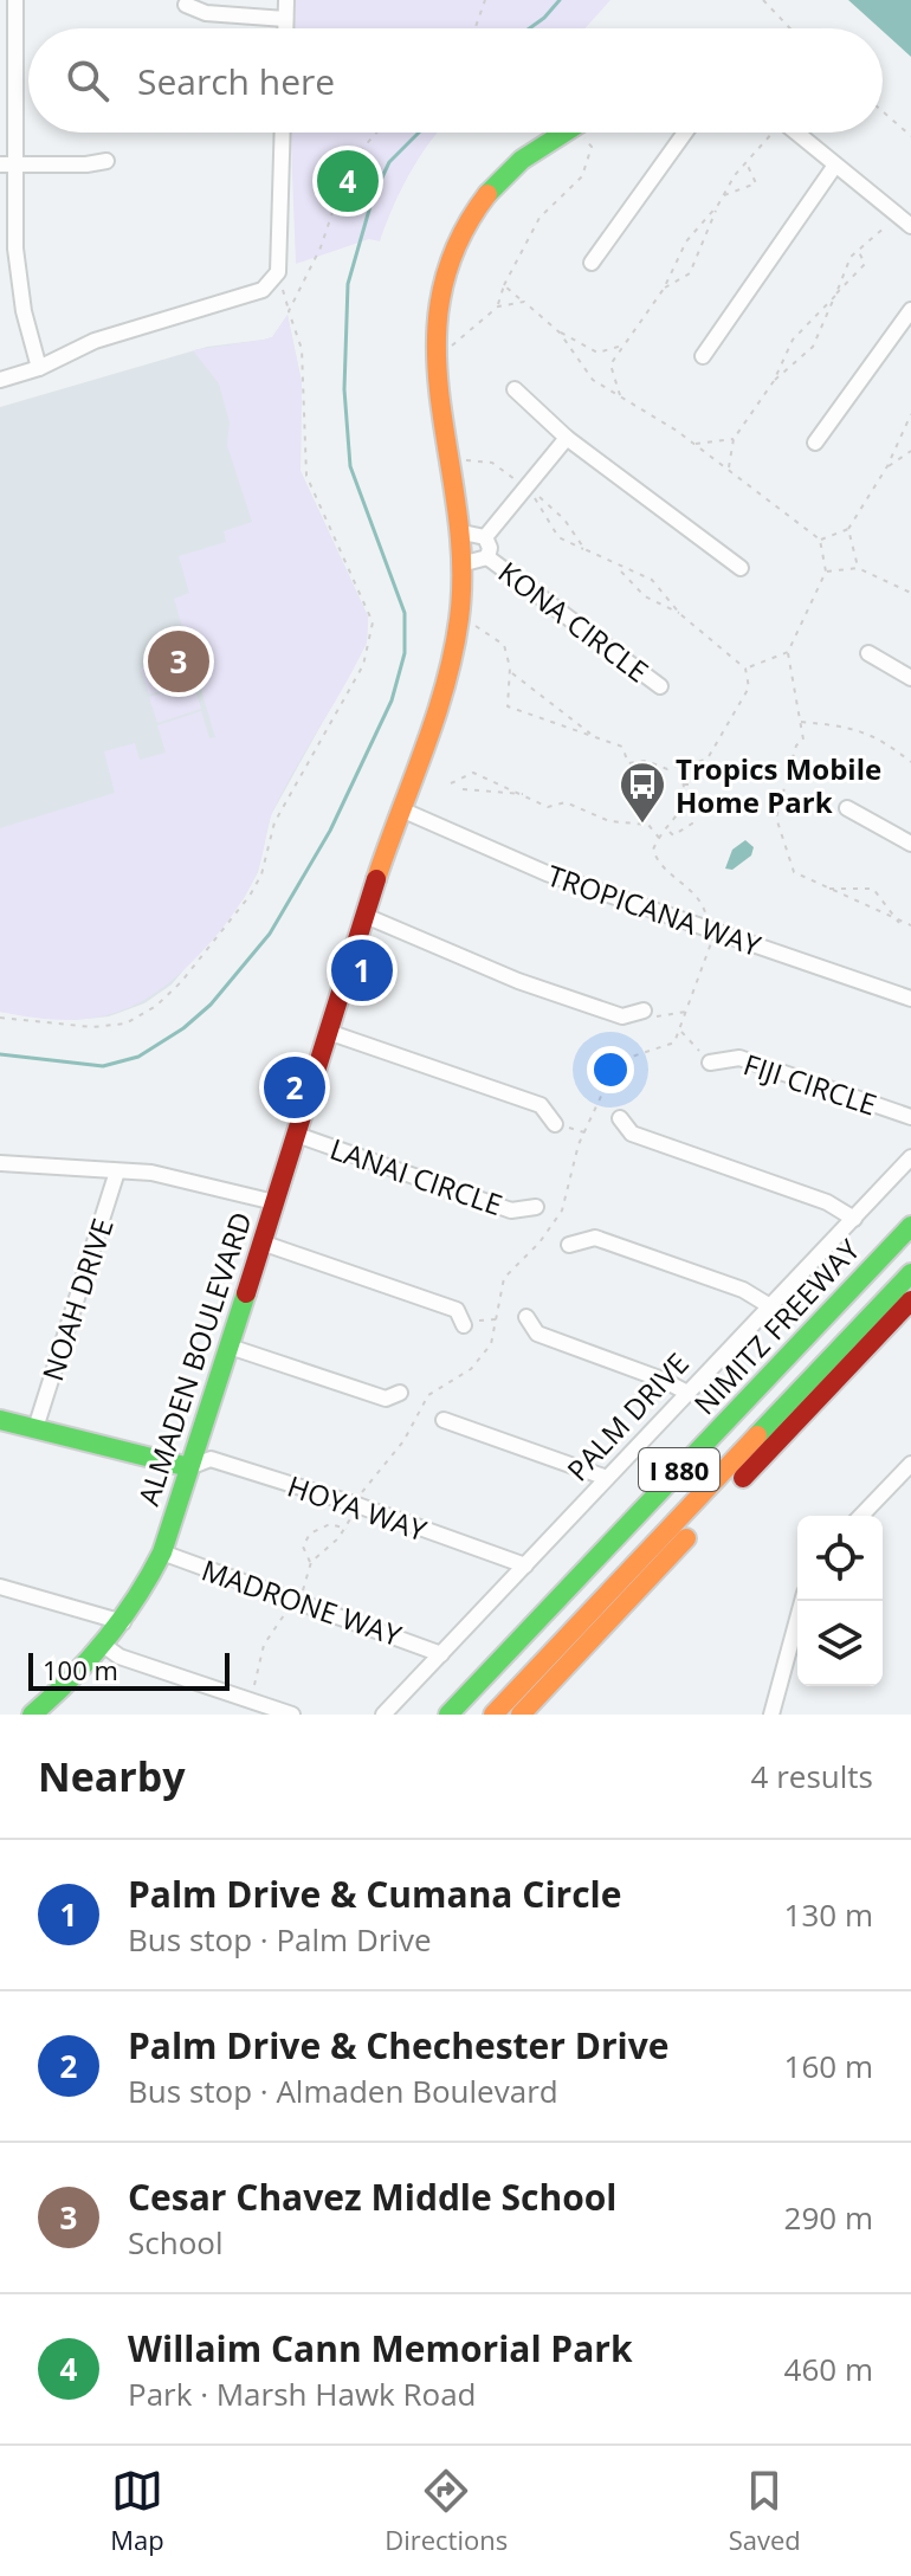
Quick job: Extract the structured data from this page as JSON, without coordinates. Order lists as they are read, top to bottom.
{
  "streets": {
    "main road": ["NIMITZ FREEWAY", "ALMADEN BOULEVARD", "I 880"],
    "street": [
      "KONA CIRCLE",
      "TROPICANA WAY",
      "FIJI CIRCLE",
      "LANAI CIRCLE",
      "NOAH DRIVE",
      "PALM DRIVE",
      "HOYA WAY",
      "MADRONE WAY"
    ]
  },
  "crossings": [
    ["LANAI CIRCLE", "ALMADEN BOULEVARD"],
    ["ALMADEN BOULEVARD", "HOYA WAY"],
    ["ALMADEN BOULEVARD", "MADRONE WAY"],
    ["PALM DRIVE", "HOYA WAY"],
    ["PALM DRIVE", "MADRONE WAY"]
  ],
  "places": {
    "bus stop": ["Tropics Mobile Home Park"]
  },
  "scale_bar": "100 m",
  "page": {
    "search": "Search here",
    "pins": [
      "4",
      "3",
      "1",
      "2"
    ],
    "scale": "100 m",
    "heading": ["Nearby", "4 results"],
    "list": [
      {
        "mark": "1",
        "name": "Palm Drive & Cumana Circle",
        "note": "Bus stop · Palm Drive",
        "value": "130 m"
      },
      {
        "mark": "2",
        "name": "Palm Drive & Chechester Drive",
        "note": "Bus stop · Almaden Boulevard",
        "value": "160 m"
      },
      {
        "mark": "3",
        "name": "Cesar Chavez Middle School",
        "note": "School",
        "value": "290 m"
      },
      {
        "mark": "4",
        "name": "Willaim Cann Memorial Park",
        "note": "Park · Marsh Hawk Road",
        "value": "460 m"
      }
    ],
    "nav": ["Map", "Directions", "Saved"]
  }
}
